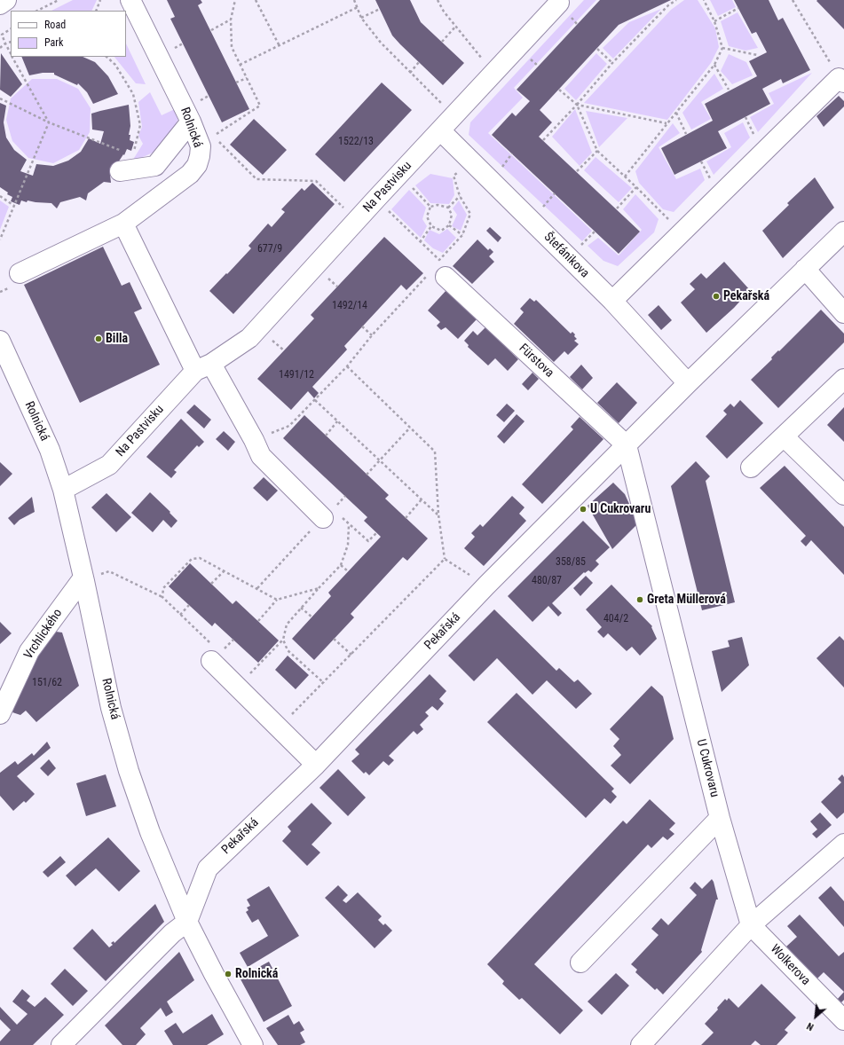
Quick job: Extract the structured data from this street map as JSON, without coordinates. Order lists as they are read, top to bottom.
{
  "streets": {
    "street": [
      "Rolnická",
      "Na Pastvisku",
      "Štefánikova",
      "Fürstova",
      "Pekařská",
      "Vrchlického",
      "U Cukrovaru",
      "Wolkerova"
    ]
  },
  "crossings": [
    ["Rolnická", "Na Pastvisku"],
    ["Rolnická", "Pekařská"],
    ["Rolnická", "Vrchlického"],
    ["Na Pastvisku", "Štefánikova"],
    ["Štefánikova", "Pekařská"],
    ["Fürstova", "Pekařská"],
    ["Fürstova", "U Cukrovaru"],
    ["Pekařská", "U Cukrovaru"],
    ["U Cukrovaru", "Wolkerova"]
  ],
  "places": [
    "Pekařská",
    "Billa",
    "U Cukrovaru",
    "Greta Müllerová",
    "Rolnická"
  ],
  "house_numbers": [
    "1522/13",
    "677/9",
    "1492/14",
    "1491/12",
    "358/85",
    "480/87",
    "404/2",
    "151/62"
  ],
  "legend": ["Road", "Park"],
  "north": "bottom left"
}
